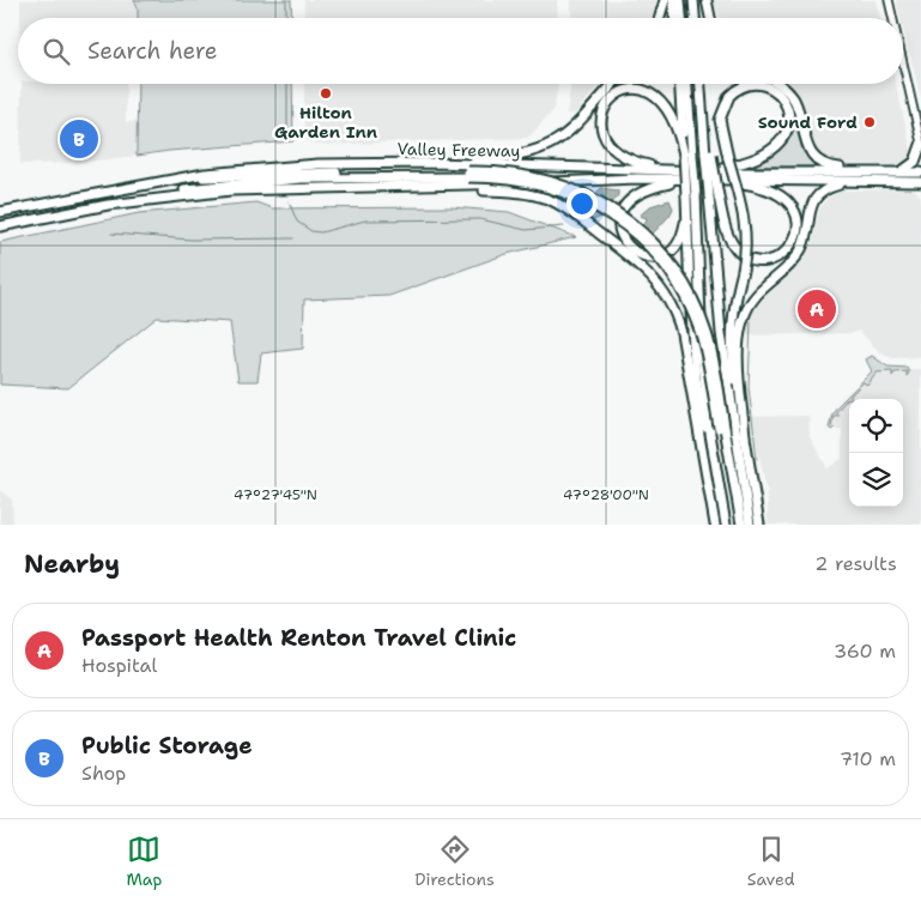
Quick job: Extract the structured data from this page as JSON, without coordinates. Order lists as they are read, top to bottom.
{
  "streets": {
    "highway": ["Valley Freeway"]
  },
  "places": ["Hilton Garden Inn", "Sound Ford"],
  "page": {
    "search": "Search here",
    "pins": ["B", "A"],
    "heading": ["Nearby", "2 results"],
    "list": [
      {
        "mark": "A",
        "name": "Passport Health Renton Travel Clinic",
        "note": "Hospital",
        "value": "360 m"
      },
      {
        "mark": "B",
        "name": "Public Storage",
        "note": "Shop",
        "value": "710 m"
      }
    ],
    "nav": ["Map", "Directions", "Saved"]
  },
  "coordinates": ["47°27'45\"N", "47°28'00\"N"]
}
